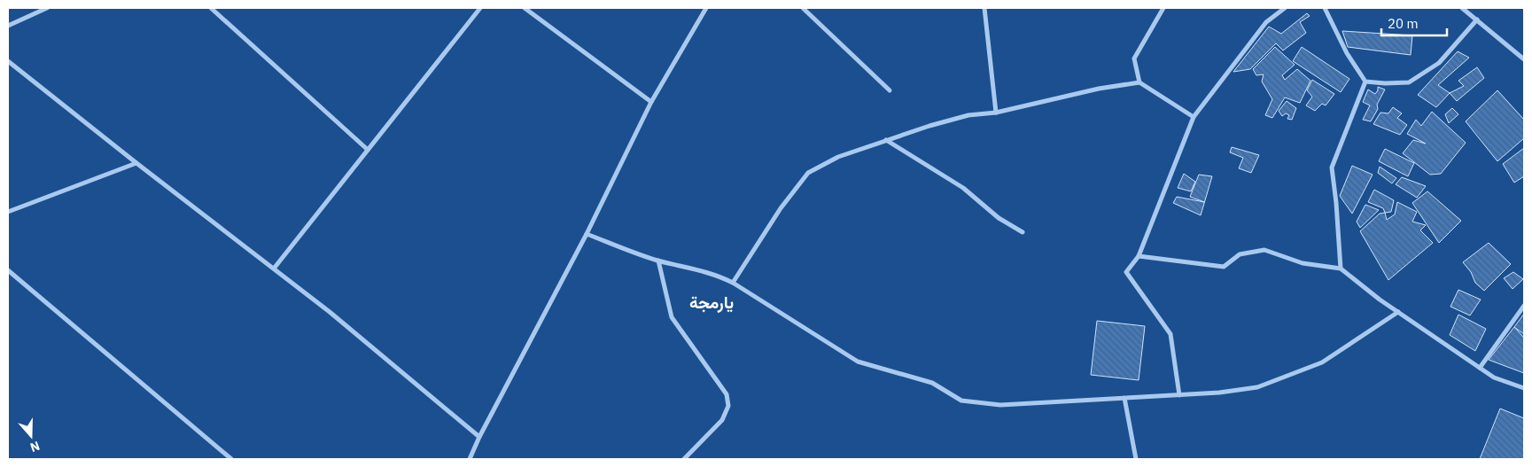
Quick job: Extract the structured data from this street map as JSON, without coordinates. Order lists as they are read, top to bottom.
{
  "districts": ["يارمجة"],
  "scale_bar": "20 m",
  "north": "bottom"
}
